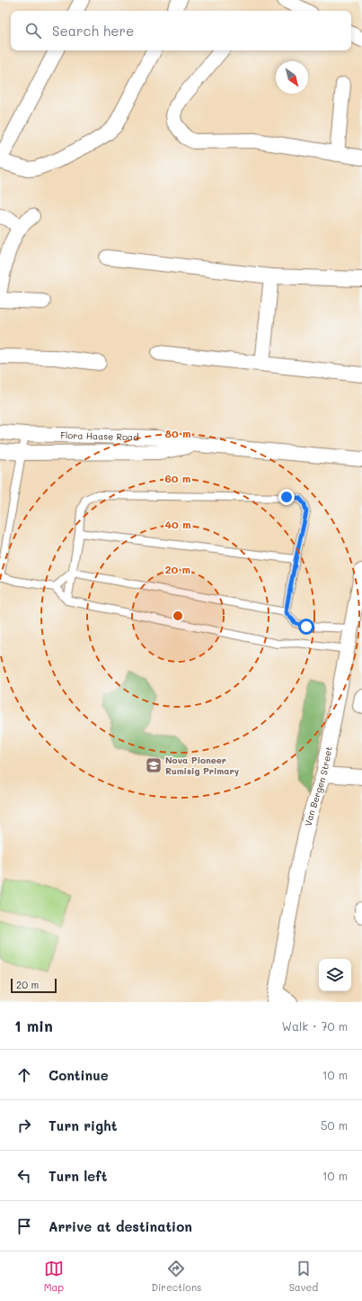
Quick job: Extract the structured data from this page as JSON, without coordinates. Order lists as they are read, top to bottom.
{
  "streets": {
    "street": ["Flora Haase Road", "Van Bergen Street"]
  },
  "places": {
    "school or university": ["Nova Pioneer Rumisig Primary"]
  },
  "scale_bar": "20 m",
  "north": "bottom right",
  "page": {
    "search": "Search here",
    "scale": "20 m",
    "heading": ["1 min", "Walk · 70 m"],
    "list": [
      ["Continue", "10 m"],
      ["Turn right", "50 m"],
      ["Turn left", "10 m"],
      "Arrive at destination"
    ],
    "nav": ["Map", "Directions", "Saved"]
  },
  "rings": [
    "80 m",
    "60 m",
    "40 m",
    "20 m"
  ]
}
